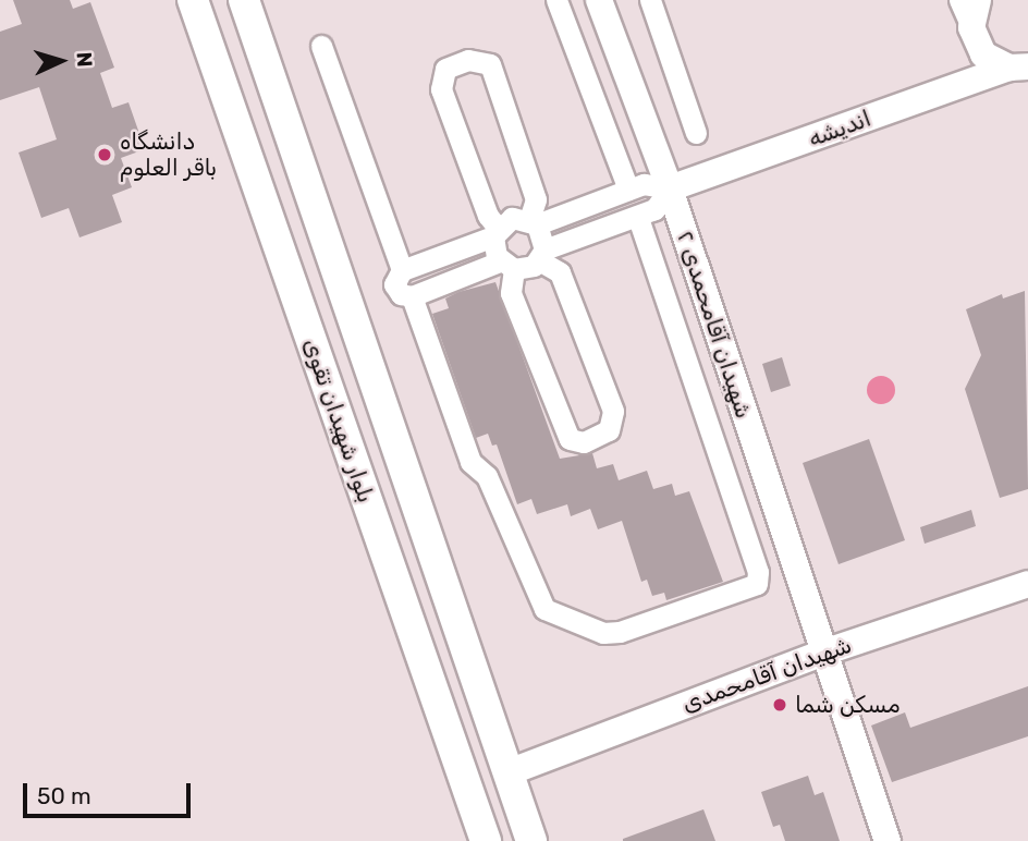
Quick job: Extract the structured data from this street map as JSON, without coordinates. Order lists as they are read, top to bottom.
{
  "streets": {
    "main road": ["بلوار شهیدان تقوی"],
    "street": ["انديشه", "شهیدان آقامحمدی ۲", "شهیدان آقامحمدی"]
  },
  "crossings": [
    ["انديشه", "شهیدان آقامحمدی ۲"],
    ["شهیدان آقامحمدی ۲", "شهیدان آقامحمدی"],
    ["بلوار شهیدان تقوی", "شهیدان آقامحمدی"]
  ],
  "places": ["دانشگاه باقر العلوم", "مسکن شما"],
  "scale_bar": "50 m",
  "north": "right"
}
